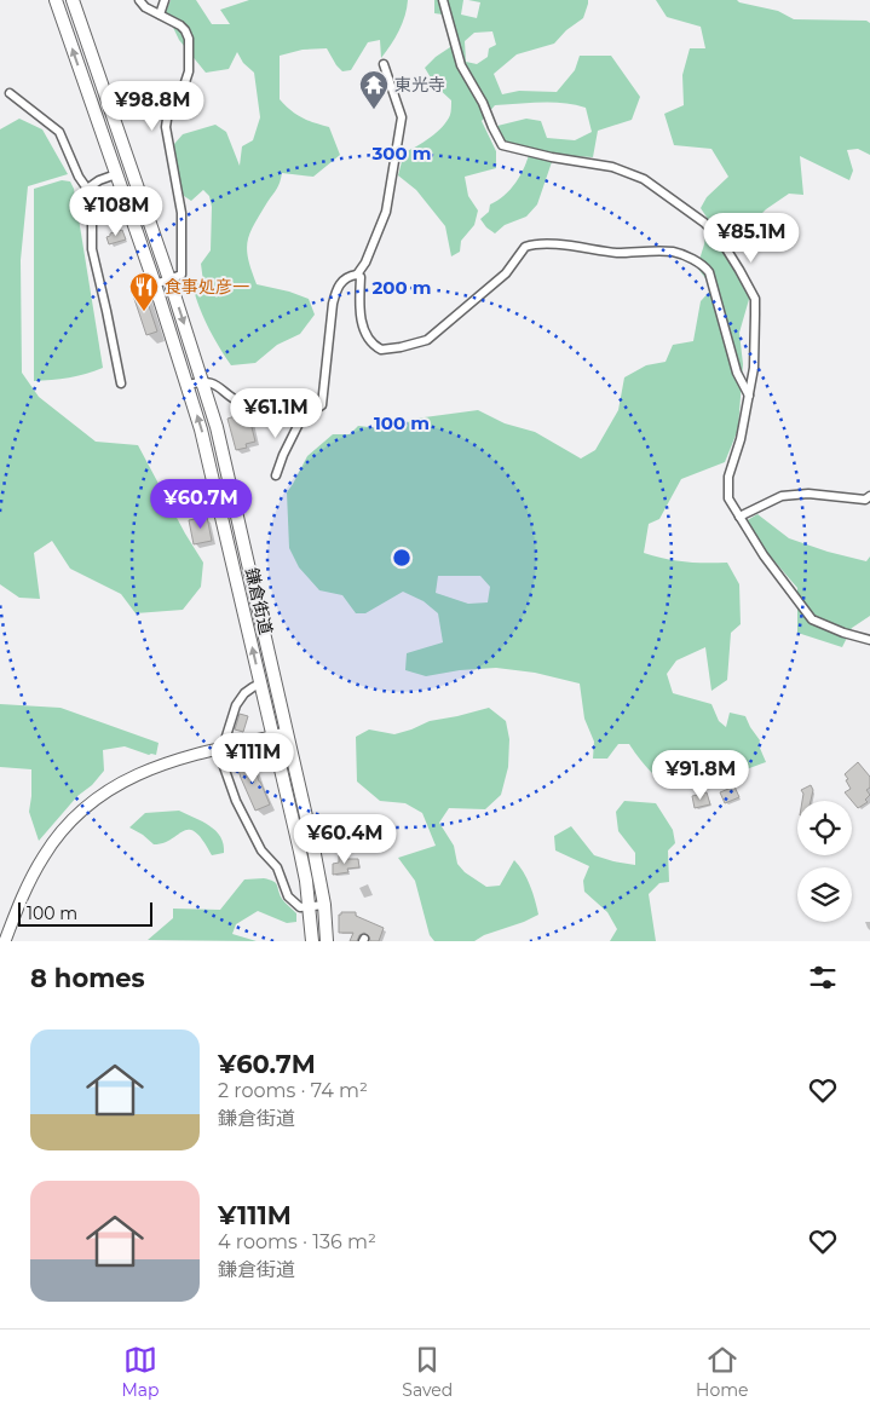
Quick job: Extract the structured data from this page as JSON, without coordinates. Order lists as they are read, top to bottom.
{
  "streets": {
    "main road": ["鎌倉街道"]
  },
  "places": {
    "temple": ["東光寺"],
    "restaurant": ["食事処彦一"]
  },
  "scale_bar": "100 m",
  "page": {
    "price": [
      "¥98.8M",
      "¥108M",
      "¥85.1M",
      "¥61.1M",
      "¥60.7M",
      "¥111M",
      "¥91.8M",
      "¥60.4M"
    ],
    "scale": "100 m",
    "heading": "8 homes",
    "list": [
      {
        "name": "¥60.7M",
        "note": "2 rooms · 74 m² · 鎌倉街道"
      },
      {
        "name": "¥111M",
        "note": "4 rooms · 136 m² · 鎌倉街道"
      }
    ],
    "tabs": ["Map", "Saved", "Home"]
  },
  "rings": ["300 m", "200 m", "100 m"]
}
